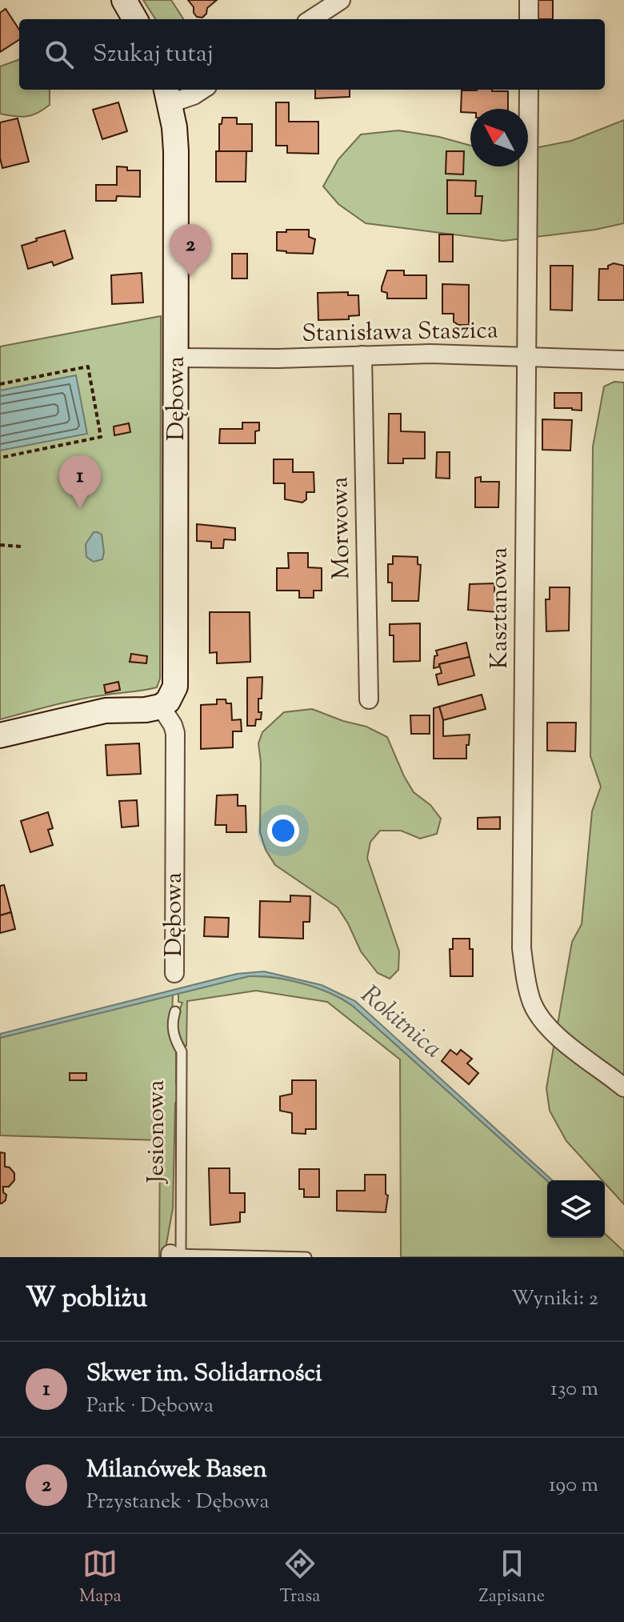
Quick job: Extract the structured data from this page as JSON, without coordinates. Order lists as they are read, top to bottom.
{
  "streets": {
    "street": [
      "Stanisława Staszica",
      "Dębowa",
      "Morwowa",
      "Kasztanowa"
    ],
    "lane": ["Jesionowa"]
  },
  "crossings": [
    ["Stanisława Staszica", "Dębowa"],
    ["Stanisława Staszica", "Morwowa"],
    ["Stanisława Staszica", "Kasztanowa"]
  ],
  "water": ["Rokitnica"],
  "north": "top left",
  "page": {
    "search": "Szukaj tutaj",
    "pins": ["2", "1"],
    "heading": ["W pobliżu", "Wyniki: 2"],
    "list": [
      {
        "mark": "1",
        "name": "Skwer im. Solidarności",
        "note": "Park · Dębowa",
        "value": "130 m"
      },
      {
        "mark": "2",
        "name": "Milanówek Basen",
        "note": "Przystanek · Dębowa",
        "value": "190 m"
      }
    ],
    "nav": ["Mapa", "Trasa", "Zapisane"]
  }
}
